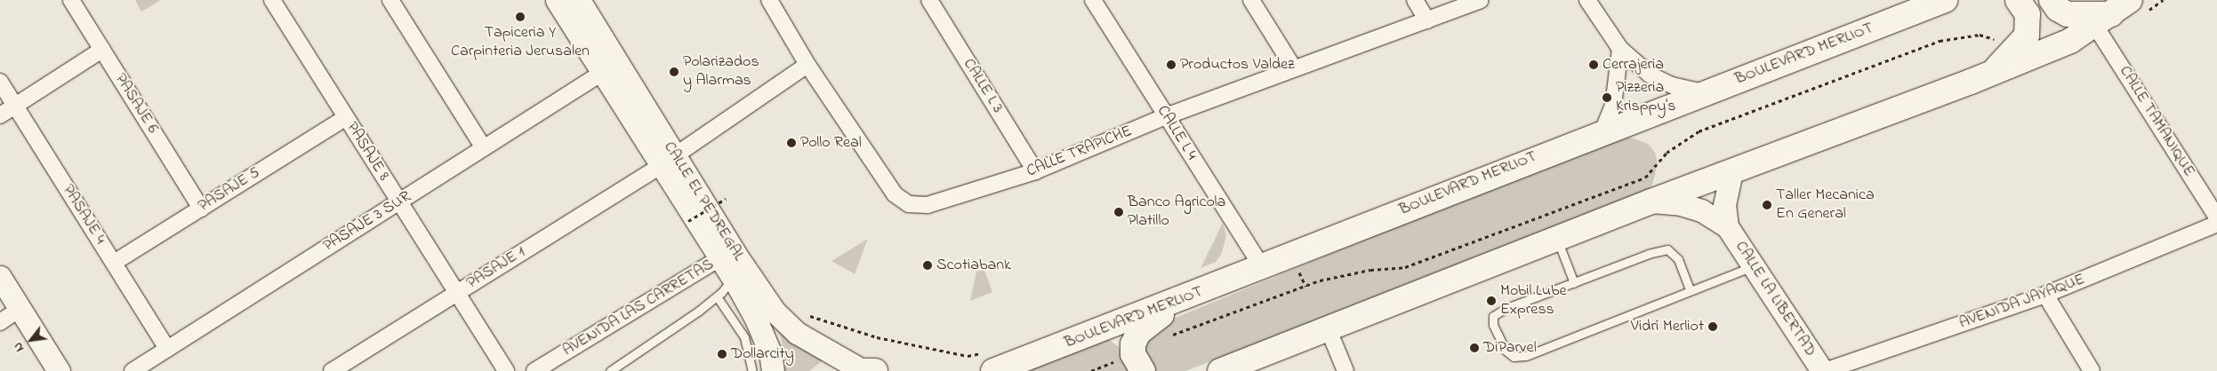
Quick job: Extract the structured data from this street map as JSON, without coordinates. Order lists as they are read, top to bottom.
{
  "streets": {
    "main road": ["BOULEVARD MERLIOT", "CALLE EL PEDREGAL", "CALLE LA LIBERTAD"],
    "street": [
      "CALLE L 3",
      "PASAJE 6",
      "CALLE TAMANIQUE",
      "CALLE L 4",
      "PASAJE 8",
      "CALLE TRAPICHE",
      "PASAJE 5",
      "PASAJE 4",
      "PASAJE 3 SUR",
      "PASAJE 1",
      "AVENIDA JAYAQUE",
      "AVENIDA LAS CARRETAS"
    ]
  },
  "crossings": [
    ["BOULEVARD MERLIOT", "CALLE L 4"],
    ["CALLE L 3", "CALLE TRAPICHE"],
    ["PASAJE 6", "PASAJE 5"],
    ["CALLE L 4", "CALLE TRAPICHE"],
    ["PASAJE 8", "PASAJE 5"],
    ["PASAJE 8", "PASAJE 3 SUR"],
    ["PASAJE 8", "PASAJE 1"],
    ["CALLE TRAPICHE", "PASAJE 1"],
    ["PASAJE 5", "PASAJE 4"],
    ["CALLE EL PEDREGAL", "PASAJE 3 SUR"],
    ["CALLE EL PEDREGAL", "PASAJE 1"],
    ["CALLE EL PEDREGAL", "AVENIDA LAS CARRETAS"],
    ["PASAJE 4", "PASAJE 3 SUR"],
    ["CALLE LA LIBERTAD", "AVENIDA JAYAQUE"]
  ],
  "places": [
    "Tapiceria Y Carpinteria Jerusalen",
    "Productos Valdez",
    "Cerrajeria",
    "Polarizados y Alarmas",
    "Pizzeria Krisppy's",
    "Pollo Real",
    "Taller Mecanica En General",
    "Banco Agricola Platillo",
    "Scotiabank",
    "Mobil Lube Express",
    "Vidrí Merliot",
    "DiParvel",
    "Dollarcity"
  ],
  "north": "bottom left"
}
